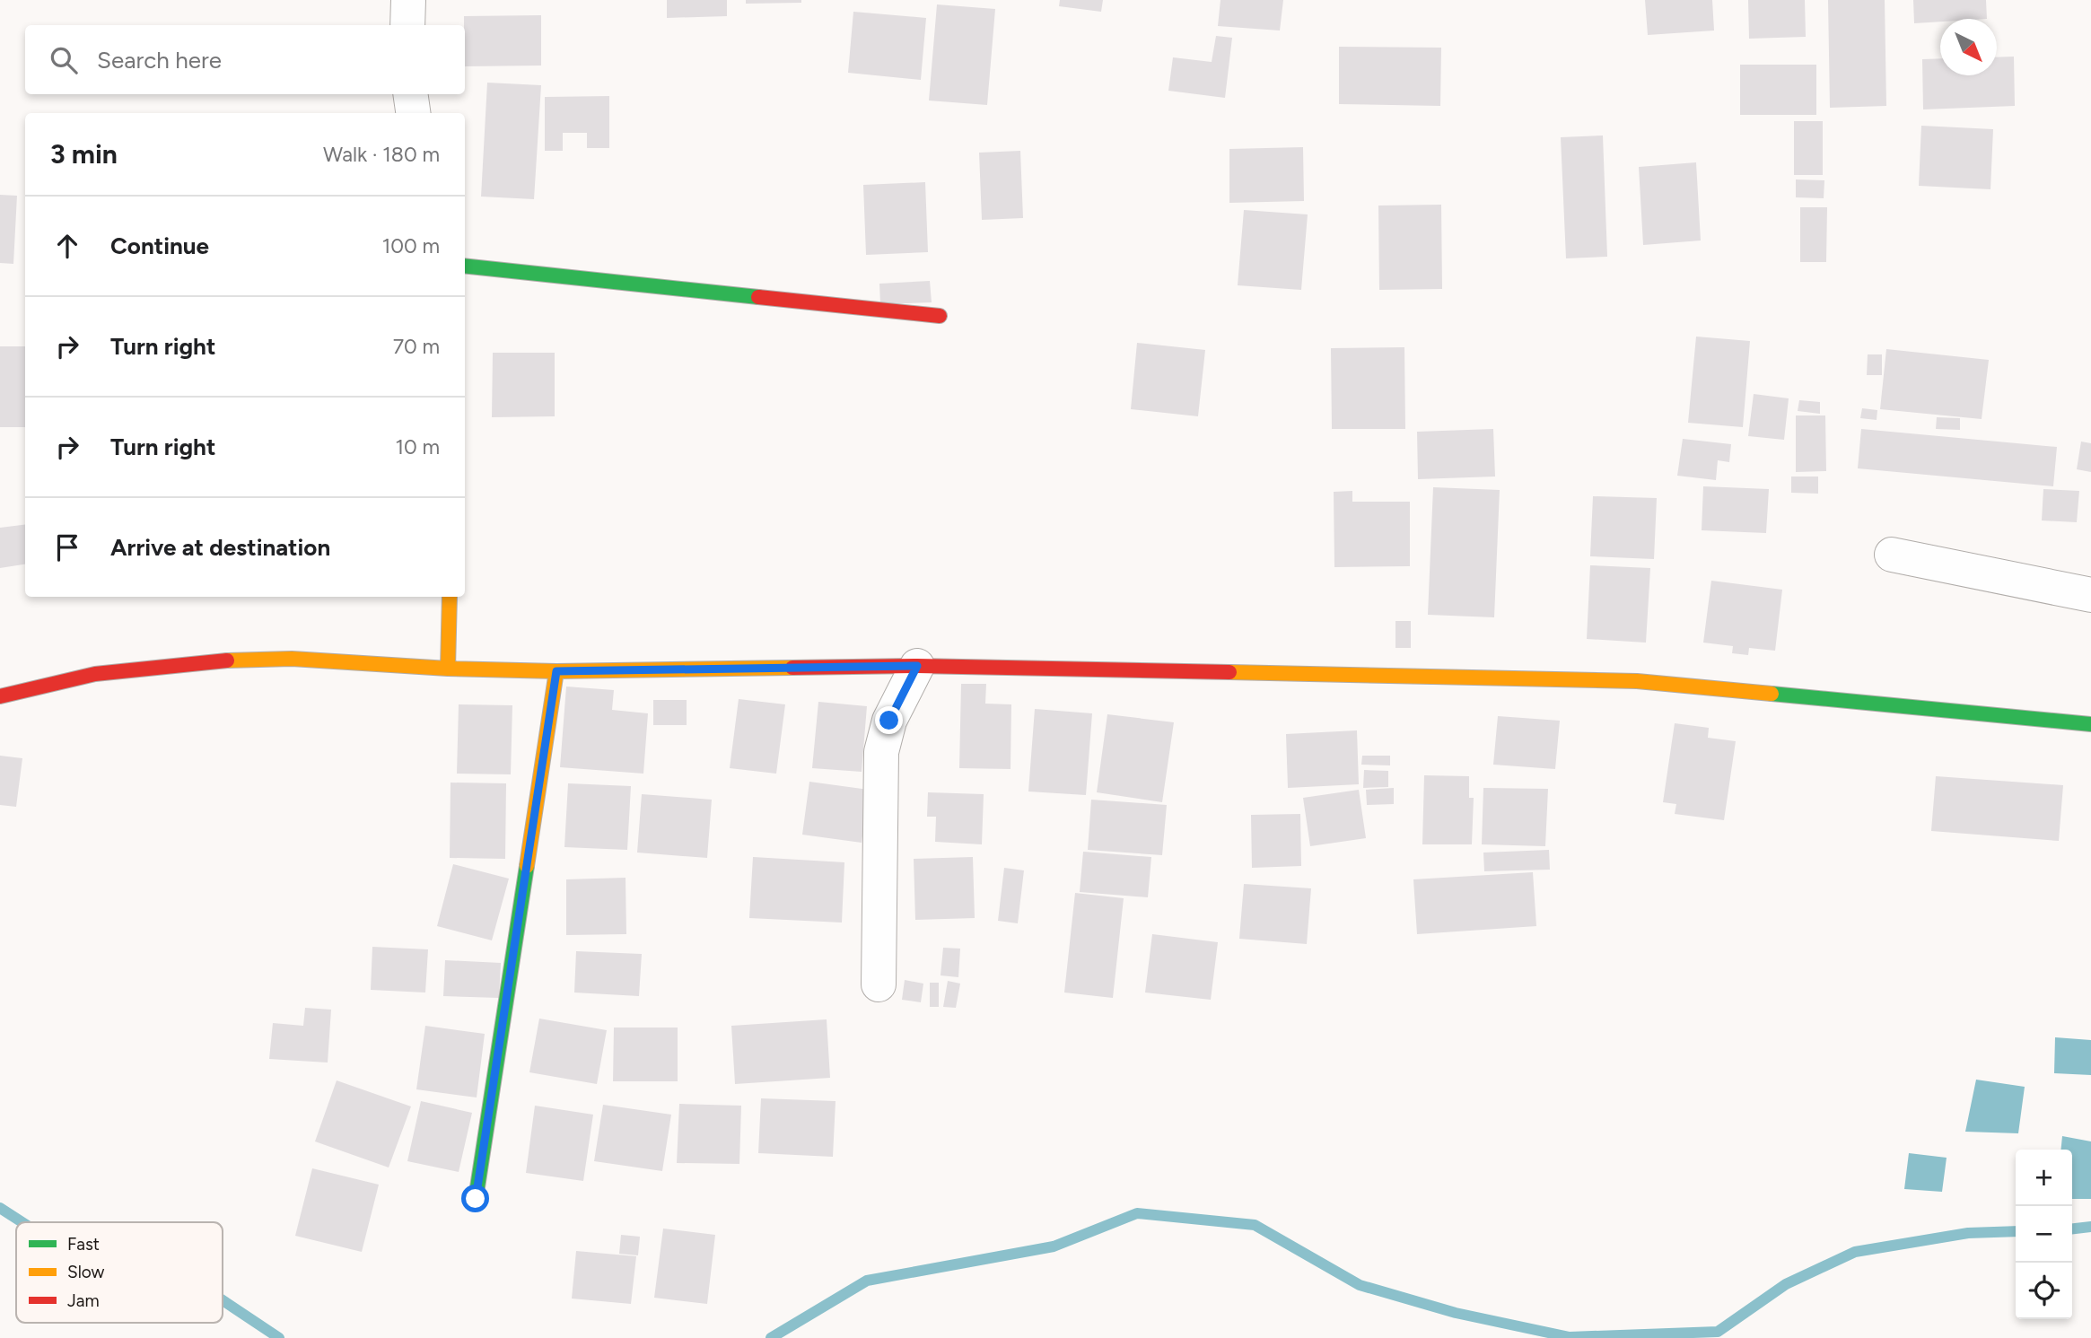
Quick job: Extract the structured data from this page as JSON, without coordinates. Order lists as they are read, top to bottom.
{
  "legend": ["Fast", "Slow", "Jam"],
  "north": "bottom right",
  "page": {
    "search": "Search here",
    "heading": ["3 min", "Walk · 180 m"],
    "list": [
      ["Continue", "100 m"],
      ["Turn right", "70 m"],
      ["Turn right", "10 m"],
      "Arrive at destination"
    ],
    "map_buttons": ["+", "−"]
  }
}
